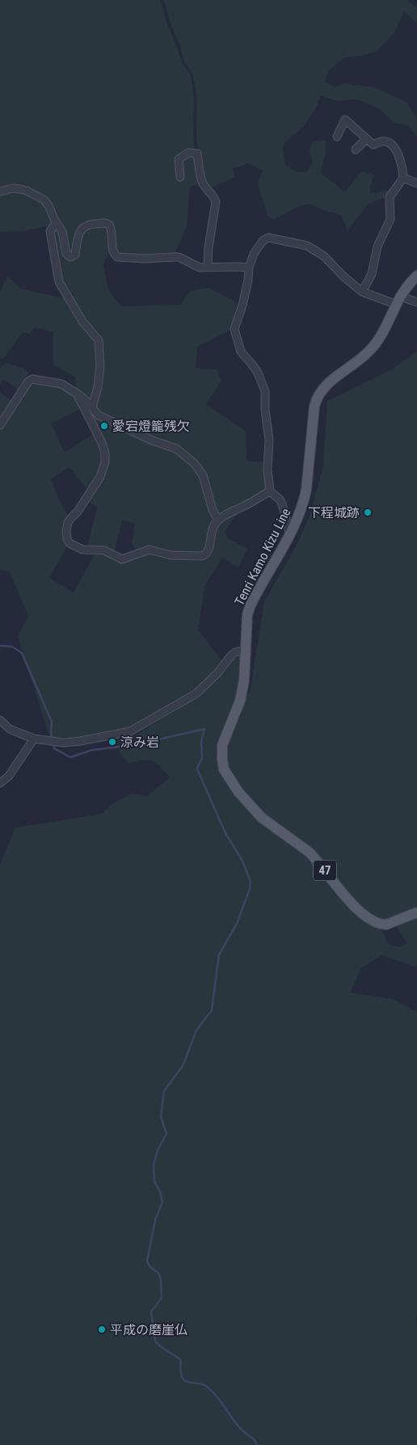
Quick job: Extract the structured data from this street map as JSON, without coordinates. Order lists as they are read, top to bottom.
{
  "streets": {
    "main road": ["Tenri Kamo Kizu Line", "47"]
  },
  "places": [
    "愛宕燈籠残欠",
    "下程城跡",
    "涼み岩",
    "平成の磨崖仏"
  ]
}
